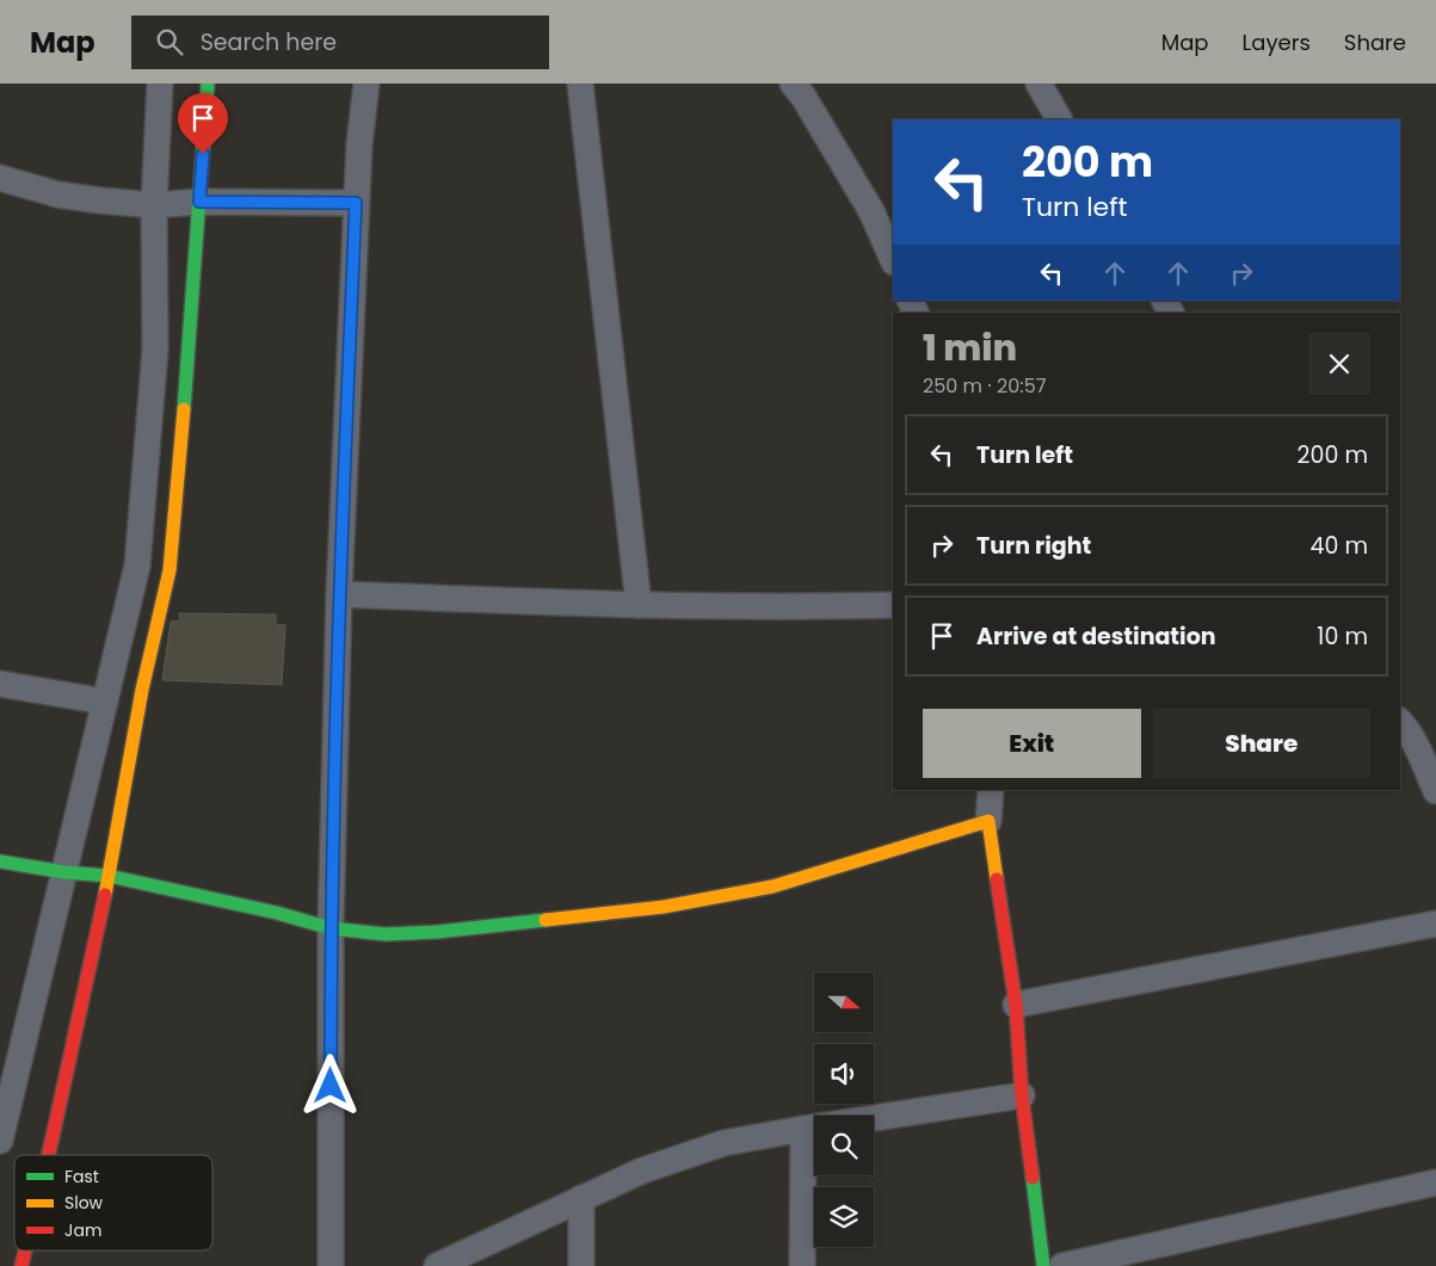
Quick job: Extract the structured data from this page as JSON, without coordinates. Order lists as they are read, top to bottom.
{
  "legend": ["Fast", "Slow", "Jam"],
  "north": "right",
  "page": {
    "header": "Map",
    "search": "Search here",
    "nav": ["Map", "Layers", "Share"],
    "turn": ["200 m", "Turn left"],
    "heading": ["1 min", "250 m · 20:57"],
    "list": [
      {
        "name": "Turn left",
        "value": "200 m"
      },
      {
        "name": "Turn right",
        "value": "40 m"
      },
      {
        "name": "Arrive at destination",
        "value": "10 m"
      }
    ],
    "buttons": ["Exit", "Share"]
  }
}
